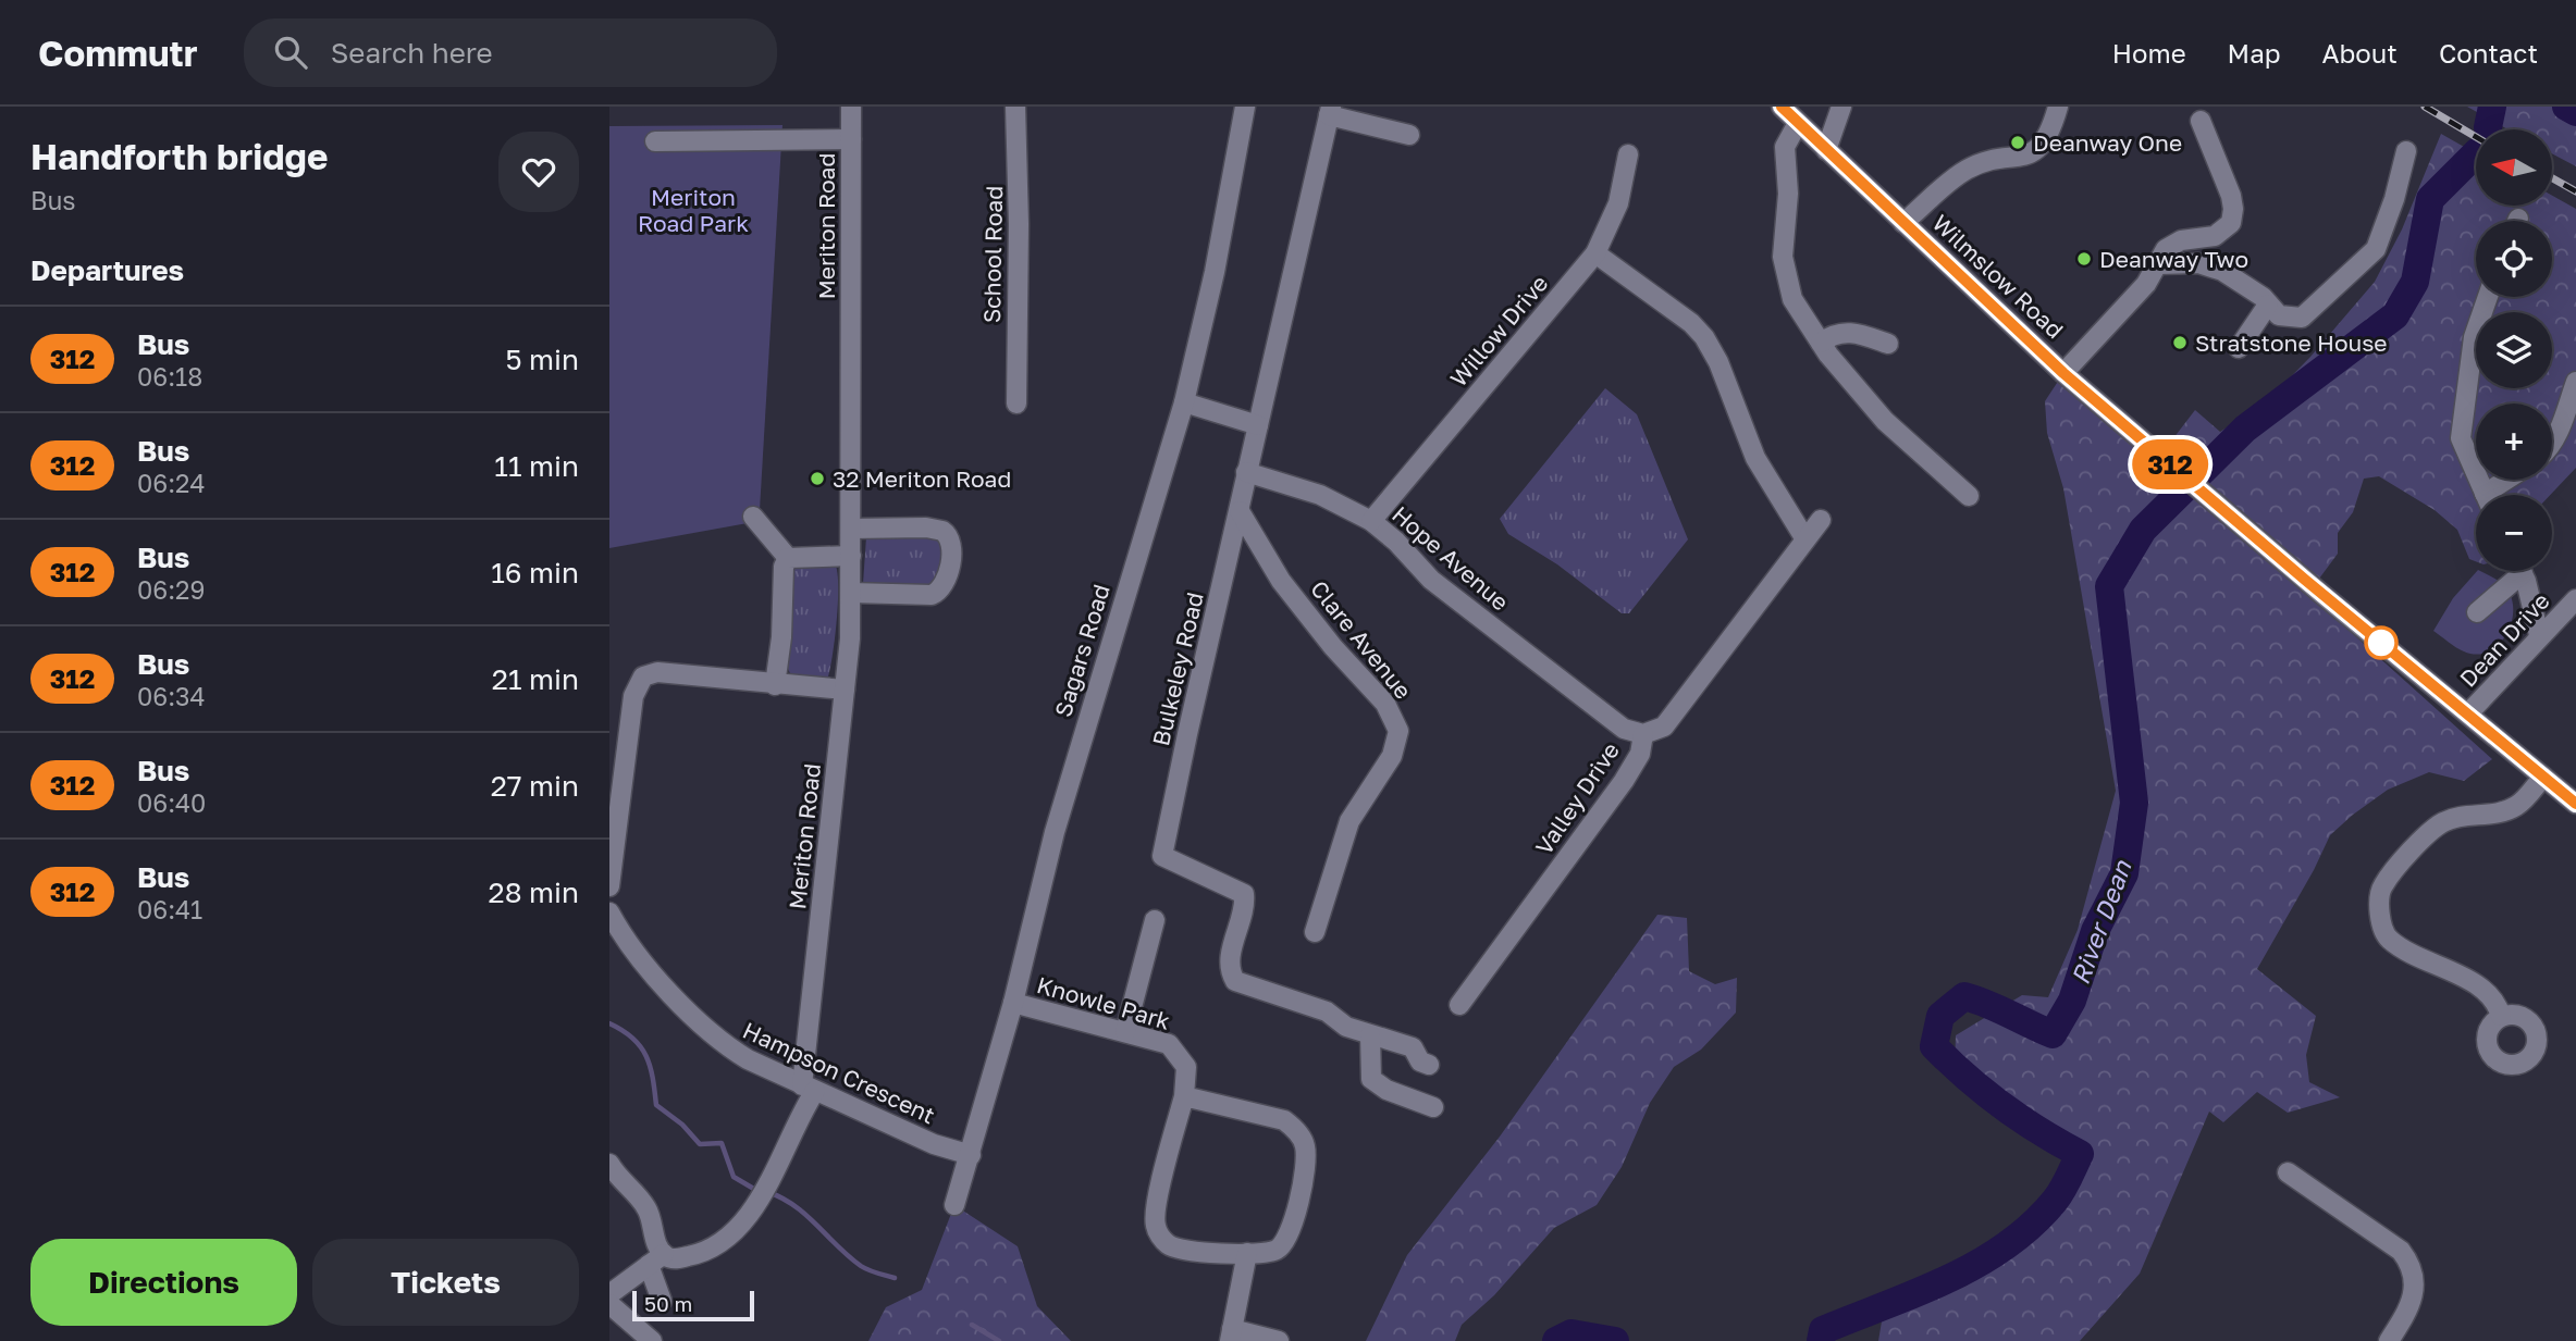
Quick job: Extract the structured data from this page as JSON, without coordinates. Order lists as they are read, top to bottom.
{
  "streets": {
    "street": [
      "Meriton Road",
      "School Road",
      "Wilmslow Road",
      "Willow Drive",
      "Hope Avenue",
      "Clare Avenue",
      "Dean Drive",
      "Sagars Road",
      "Bulkeley Road",
      "Valley Drive",
      "Knowle Park",
      "Hampson Crescent"
    ]
  },
  "crossings": [
    ["Meriton Road", "Hampson Crescent"],
    ["Wilmslow Road", "Dean Drive"],
    ["Willow Drive", "Hope Avenue"],
    ["Hope Avenue", "Bulkeley Road"],
    ["Hope Avenue", "Valley Drive"],
    ["Clare Avenue", "Bulkeley Road"],
    ["Sagars Road", "Knowle Park"],
    ["Sagars Road", "Hampson Crescent"]
  ],
  "water": ["River Dean"],
  "parks": ["Meriton Road Park"],
  "places": [
    "Deanway One",
    "Deanway Two",
    "Stratstone House",
    "32 Meriton Road"
  ],
  "lines": ["bus line 312"],
  "scale_bar": "50 m",
  "north": "left",
  "page": {
    "header": "Commutr",
    "search": "Search here",
    "nav": [
      "Home",
      "Map",
      "About",
      "Contact"
    ],
    "heading": [
      ["Handforth bridge", "Bus"],
      "Departures"
    ],
    "on_map": "312",
    "map_buttons": ["+", "−"],
    "list": [
      {
        "mark": "312",
        "name": "Bus",
        "note": "06:18",
        "value": "5 min"
      },
      {
        "mark": "312",
        "name": "Bus",
        "note": "06:24",
        "value": "11 min"
      },
      {
        "mark": "312",
        "name": "Bus",
        "note": "06:29",
        "value": "16 min"
      },
      {
        "mark": "312",
        "name": "Bus",
        "note": "06:34",
        "value": "21 min"
      },
      {
        "mark": "312",
        "name": "Bus",
        "note": "06:40",
        "value": "27 min"
      },
      {
        "mark": "312",
        "name": "Bus",
        "note": "06:41",
        "value": "28 min"
      }
    ],
    "buttons": ["Directions", "Tickets"],
    "scale": "50 m"
  }
}
